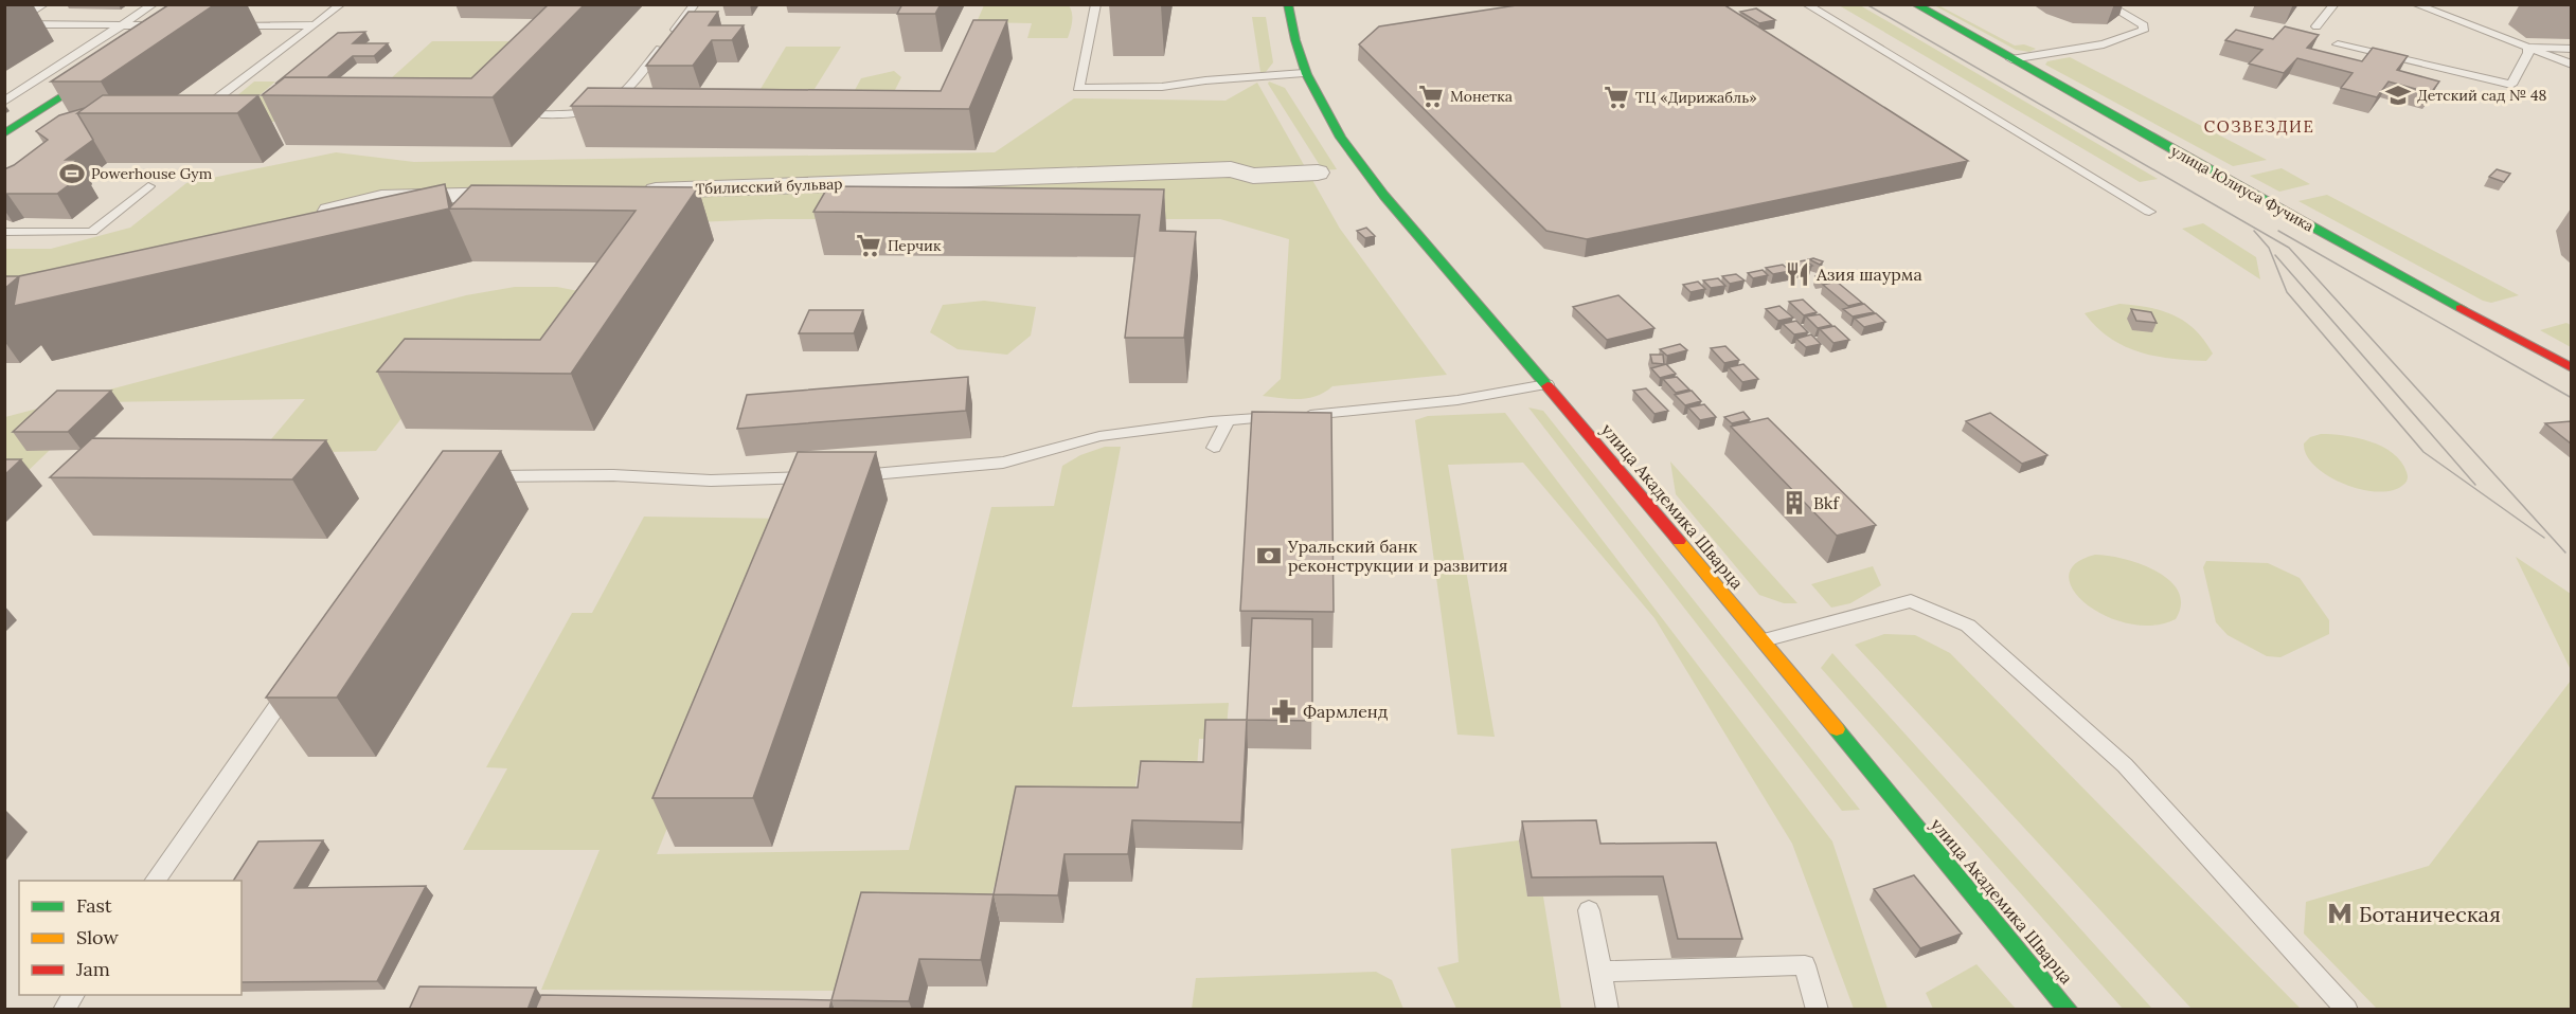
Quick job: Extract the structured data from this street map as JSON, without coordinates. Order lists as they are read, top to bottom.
{
  "streets": {
    "street": ["Тбилисский бульвар", "улица Юлиуса Фучика", "улица Академика Шварца"]
  },
  "districts": ["СОЗВЕЗДИЕ"],
  "places": {
    "school or university": ["Детский сад № 48"],
    "supermarket": ["Монетка", "ТЦ «Дирижабль»", "Перчик"],
    "sports": ["Powerhouse Gym"],
    "restaurant": ["Азия шаурма"],
    "building": ["Bkf"],
    "bank": ["Уральский банк реконструкции и развития"],
    "pharmacy": ["Фармленд"],
    "metro station": ["Ботаническая"]
  },
  "legend": ["Fast", "Slow", "Jam"]
}
